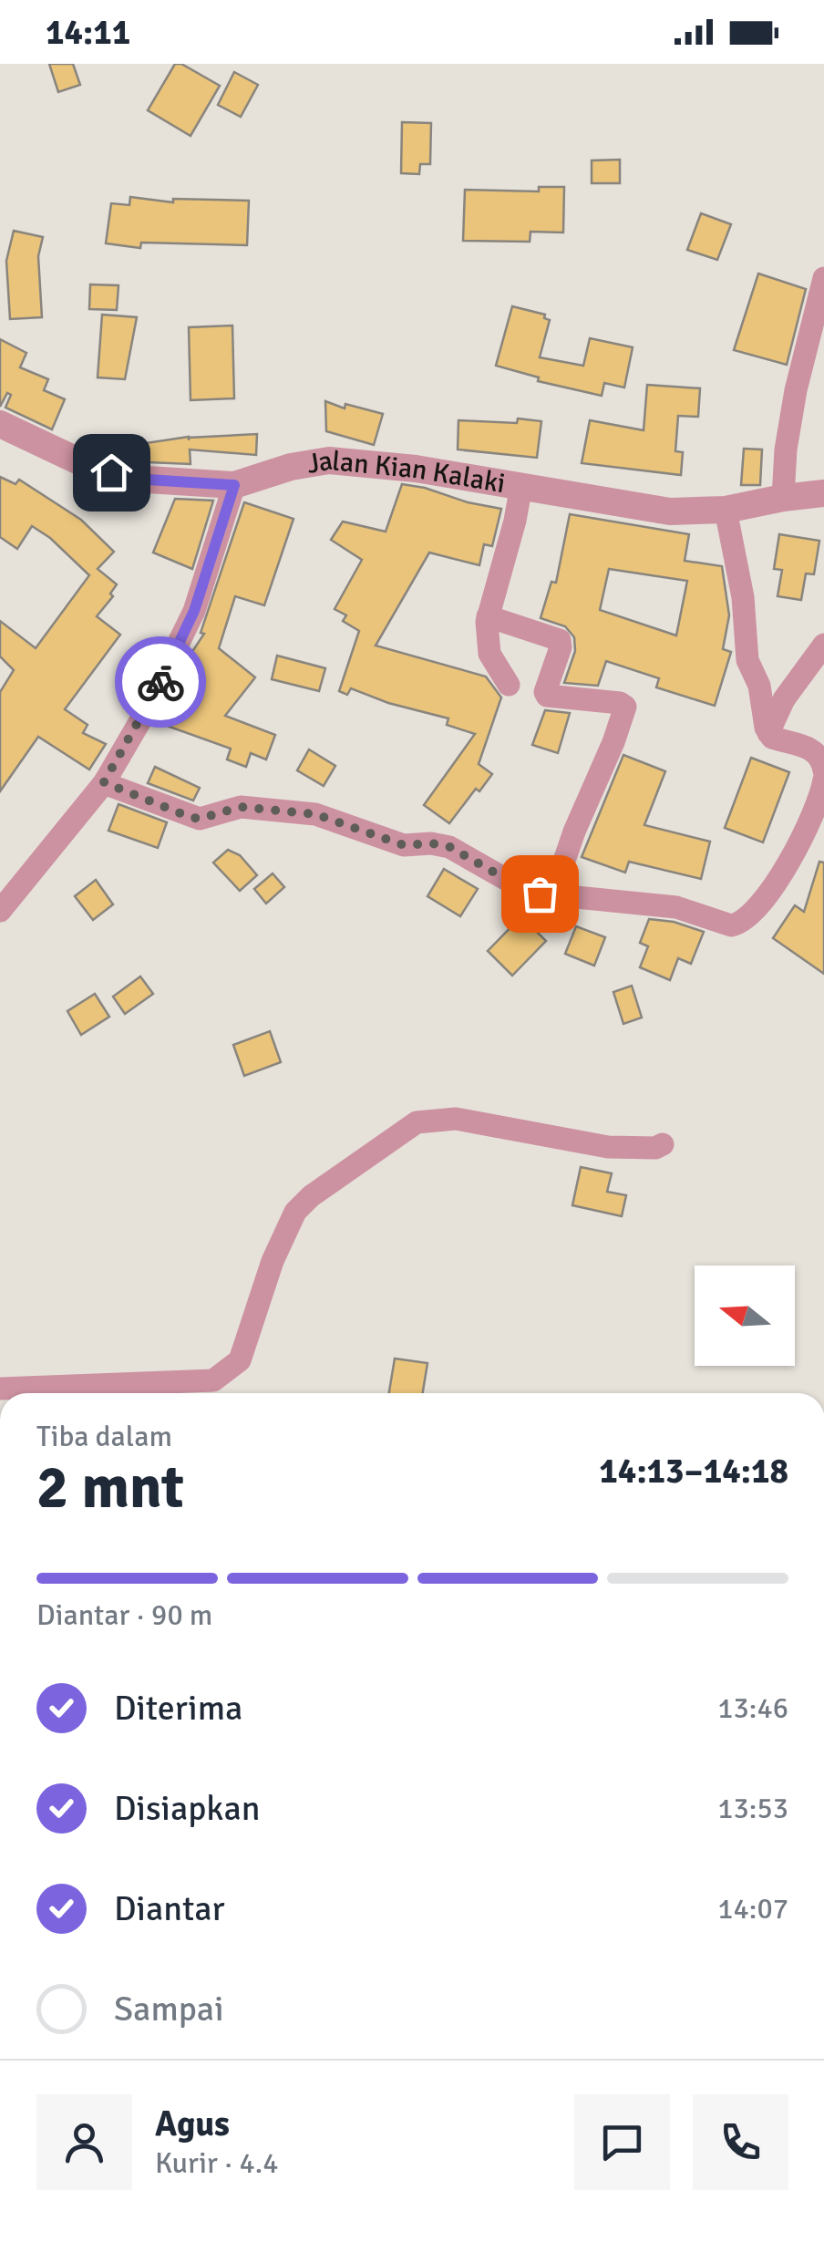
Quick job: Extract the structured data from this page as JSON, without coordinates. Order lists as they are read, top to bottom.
{
  "streets": {
    "street": ["Jalan Kian Kalaki"]
  },
  "north": "left",
  "page": {
    "status": "14:11",
    "heading": ["2 mnt", "Tiba dalam", "14:13–14:18"],
    "panel": ["Agus", "Kurir · 4.4"],
    "bar": "Diantar · 90 m",
    "list": [
      ["Diterima", "13:46"],
      ["Disiapkan", "13:53"],
      ["Diantar", "14:07"],
      "Sampai"
    ]
  }
}
